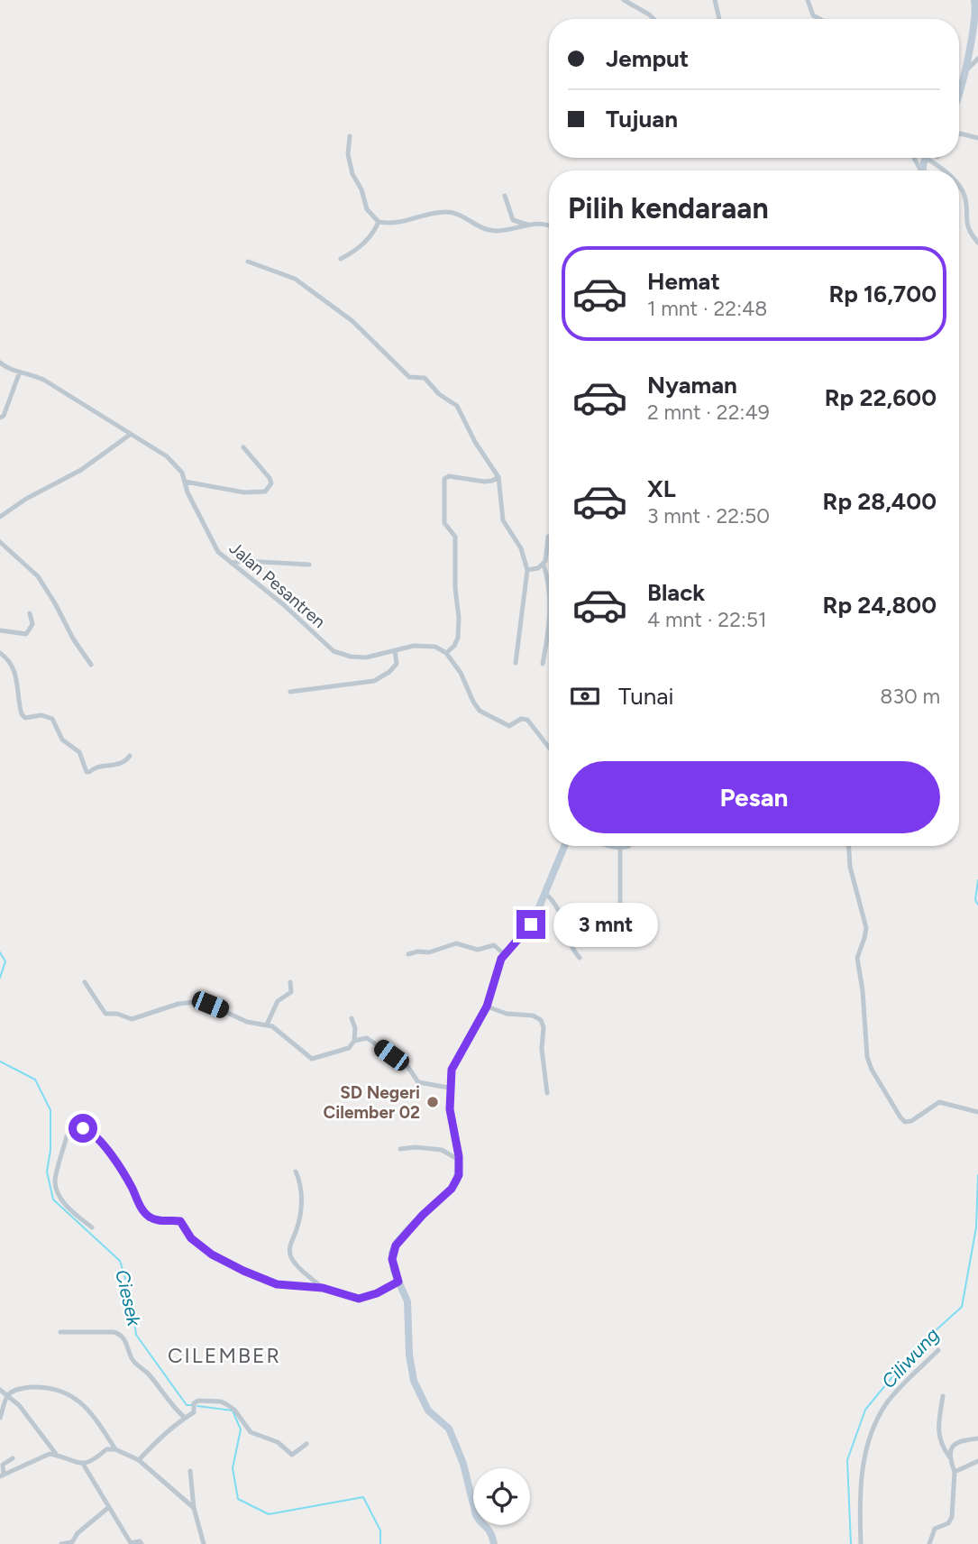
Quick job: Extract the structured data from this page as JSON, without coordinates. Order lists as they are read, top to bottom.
{
  "streets": {
    "street": ["Jalan Pesantren"]
  },
  "districts": ["CILEMBER"],
  "water": ["Ciesek", "Ciliwung"],
  "places": ["SD Negeri Cilember 02"],
  "page": {
    "banner": ["Jemput", "Tujuan"],
    "heading": "Pilih kendaraan",
    "list": [
      {
        "name": "Hemat",
        "note": "1 mnt · 22:48",
        "value": "Rp 16,700"
      },
      {
        "name": "Nyaman",
        "note": "2 mnt · 22:49",
        "value": "Rp 22,600"
      },
      {
        "name": "XL",
        "note": "3 mnt · 22:50",
        "value": "Rp 28,400"
      },
      {
        "name": "Black",
        "note": "4 mnt · 22:51",
        "value": "Rp 24,800"
      }
    ],
    "pay": ["Tunai", "830 m"],
    "buttons": "Pesan",
    "bubble": "3 mnt"
  }
}
